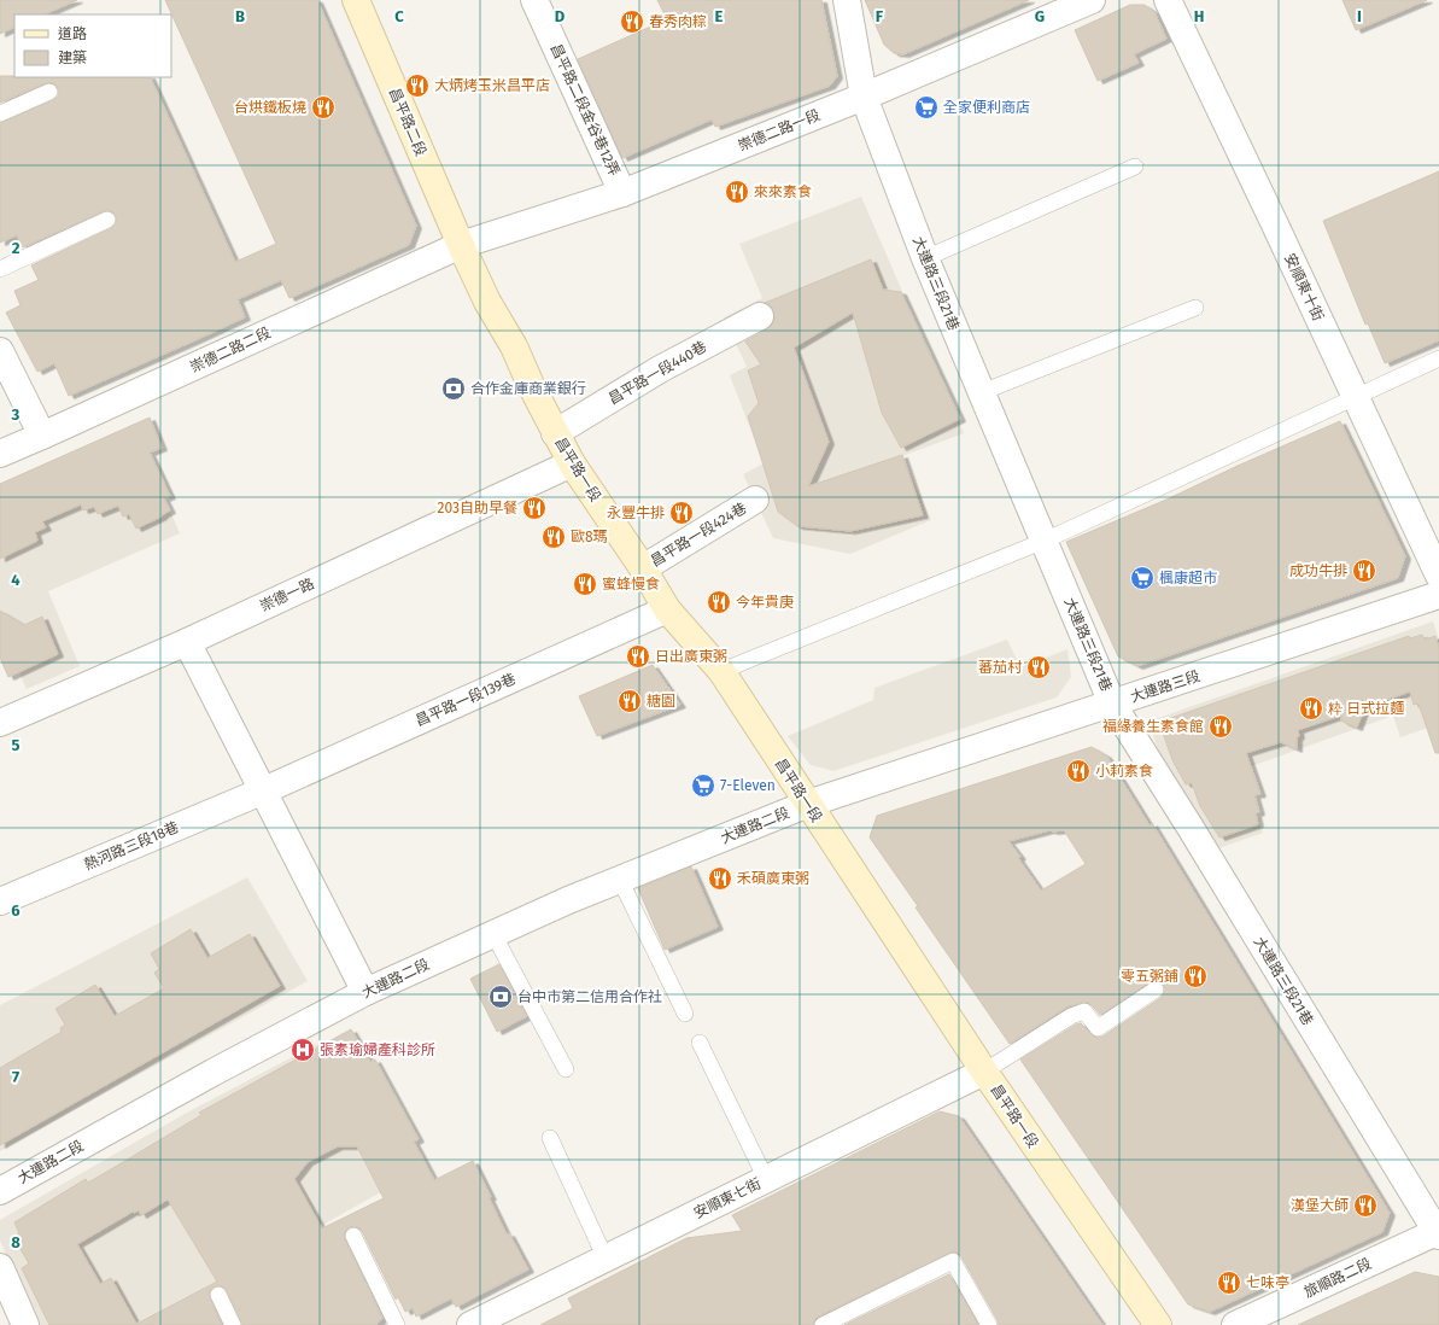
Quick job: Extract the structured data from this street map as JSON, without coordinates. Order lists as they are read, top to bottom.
{
  "streets": {
    "street": [
      "昌平路二段金谷巷12弄",
      "昌平路二段",
      "崇德二路一段",
      "大連路三段21巷",
      "安順東十街",
      "崇德二路二段",
      "昌平路一段440巷",
      "昌平路一段",
      "昌平路一段424巷",
      "崇德一路",
      "大連路三段",
      "昌平路一段139巷",
      "大連路二段",
      "熱河路三段18巷",
      "安順東七街",
      "旅順路二段"
    ]
  },
  "crossings": [
    ["昌平路二段金谷巷12弄", "崇德二路一段"],
    ["昌平路二段", "崇德二路一段"],
    ["昌平路二段", "崇德二路二段"],
    ["昌平路二段", "昌平路一段"],
    ["崇德二路一段", "大連路三段21巷"],
    ["崇德二路一段", "崇德二路二段"],
    ["崇德二路一段", "昌平路一段"],
    ["大連路三段21巷", "大連路三段"],
    ["大連路三段21巷", "旅順路二段"],
    ["崇德二路二段", "昌平路一段"],
    ["昌平路一段440巷", "昌平路一段"],
    ["昌平路一段", "昌平路一段424巷"],
    ["昌平路一段", "崇德一路"],
    ["昌平路一段", "大連路三段"],
    ["昌平路一段", "昌平路一段139巷"],
    ["昌平路一段", "大連路二段"],
    ["昌平路一段", "安順東七街"],
    ["大連路三段", "大連路二段"],
    ["昌平路一段139巷", "熱河路三段18巷"]
  ],
  "places": {
    "restaurant": [
      "春秀肉粽",
      "大炳烤玉米昌平店",
      "台烘鐵板燒",
      "來來素食",
      "203自助早餐",
      "永豐牛排",
      "歐8瑪",
      "成功牛排",
      "蜜蜂慢食",
      "今年貴庚",
      "日出廣東粥",
      "蕃茄村",
      "糖園",
      "粋 日式拉麵",
      "福緣養生素食館",
      "小莉素食",
      "禾碩廣東粥",
      "零五粥鋪",
      "漢堡大師",
      "七味亭"
    ],
    "supermarket": ["全家便利商店", "楓康超市", "7-Eleven"],
    "bank": ["合作金庫商業銀行", "台中市第二信用合作社"],
    "hospital": ["張素瑜婦產科診所"]
  },
  "legend": ["道路", "建築"],
  "grid": {
    "columns": [
      "B",
      "C",
      "D",
      "E",
      "F",
      "G",
      "H",
      "I"
    ],
    "rows": [
      "2",
      "3",
      "4",
      "5",
      "6",
      "7",
      "8"
    ]
  }
}
